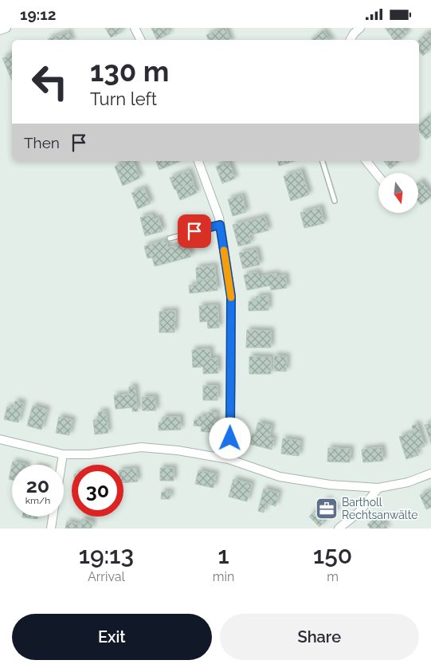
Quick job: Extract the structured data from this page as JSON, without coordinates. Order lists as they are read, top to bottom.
{
  "places": {
    "office": ["Bartholl Rechtsanwälte"]
  },
  "north": "bottom",
  "page": {
    "status": "19:12",
    "turn": ["130 m", "Turn left"],
    "then": "Then",
    "speed": "20 km/h",
    "limit": "30",
    "eta": [
      "19:13",
      "Arrival",
      "1",
      "min",
      "150",
      "m"
    ],
    "buttons": ["Exit", "Share"]
  }
}
